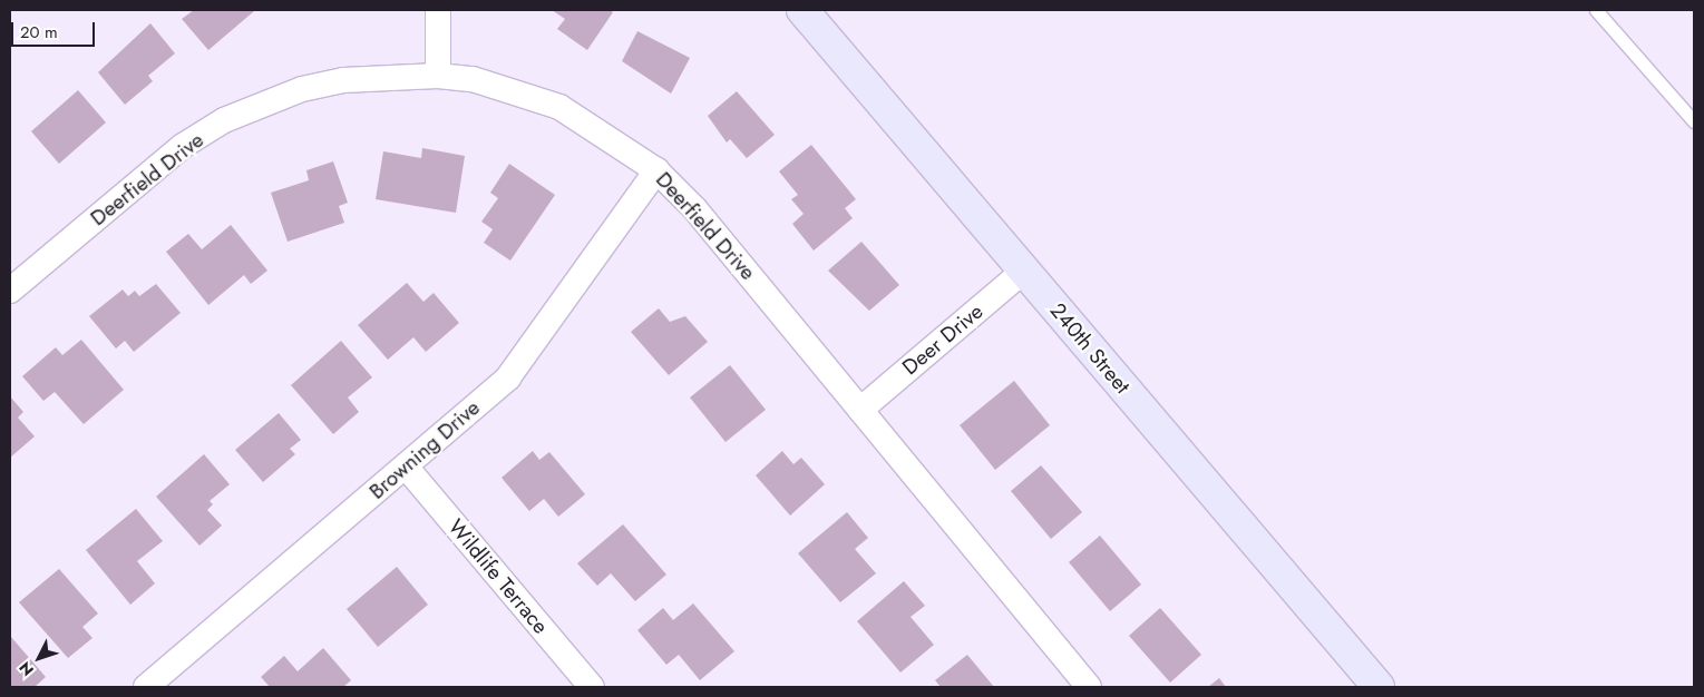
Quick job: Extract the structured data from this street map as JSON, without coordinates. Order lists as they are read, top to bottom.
{
  "streets": {
    "street": [
      "Deerfield Drive",
      "Deer Drive",
      "240th Street",
      "Browning Drive",
      "Wildlife Terrace"
    ]
  },
  "crossings": [
    ["Deerfield Drive", "Deer Drive"],
    ["Deerfield Drive", "Browning Drive"],
    ["Deer Drive", "240th Street"],
    ["Browning Drive", "Wildlife Terrace"]
  ],
  "scale_bar": "20 m",
  "north": "bottom left"
}
